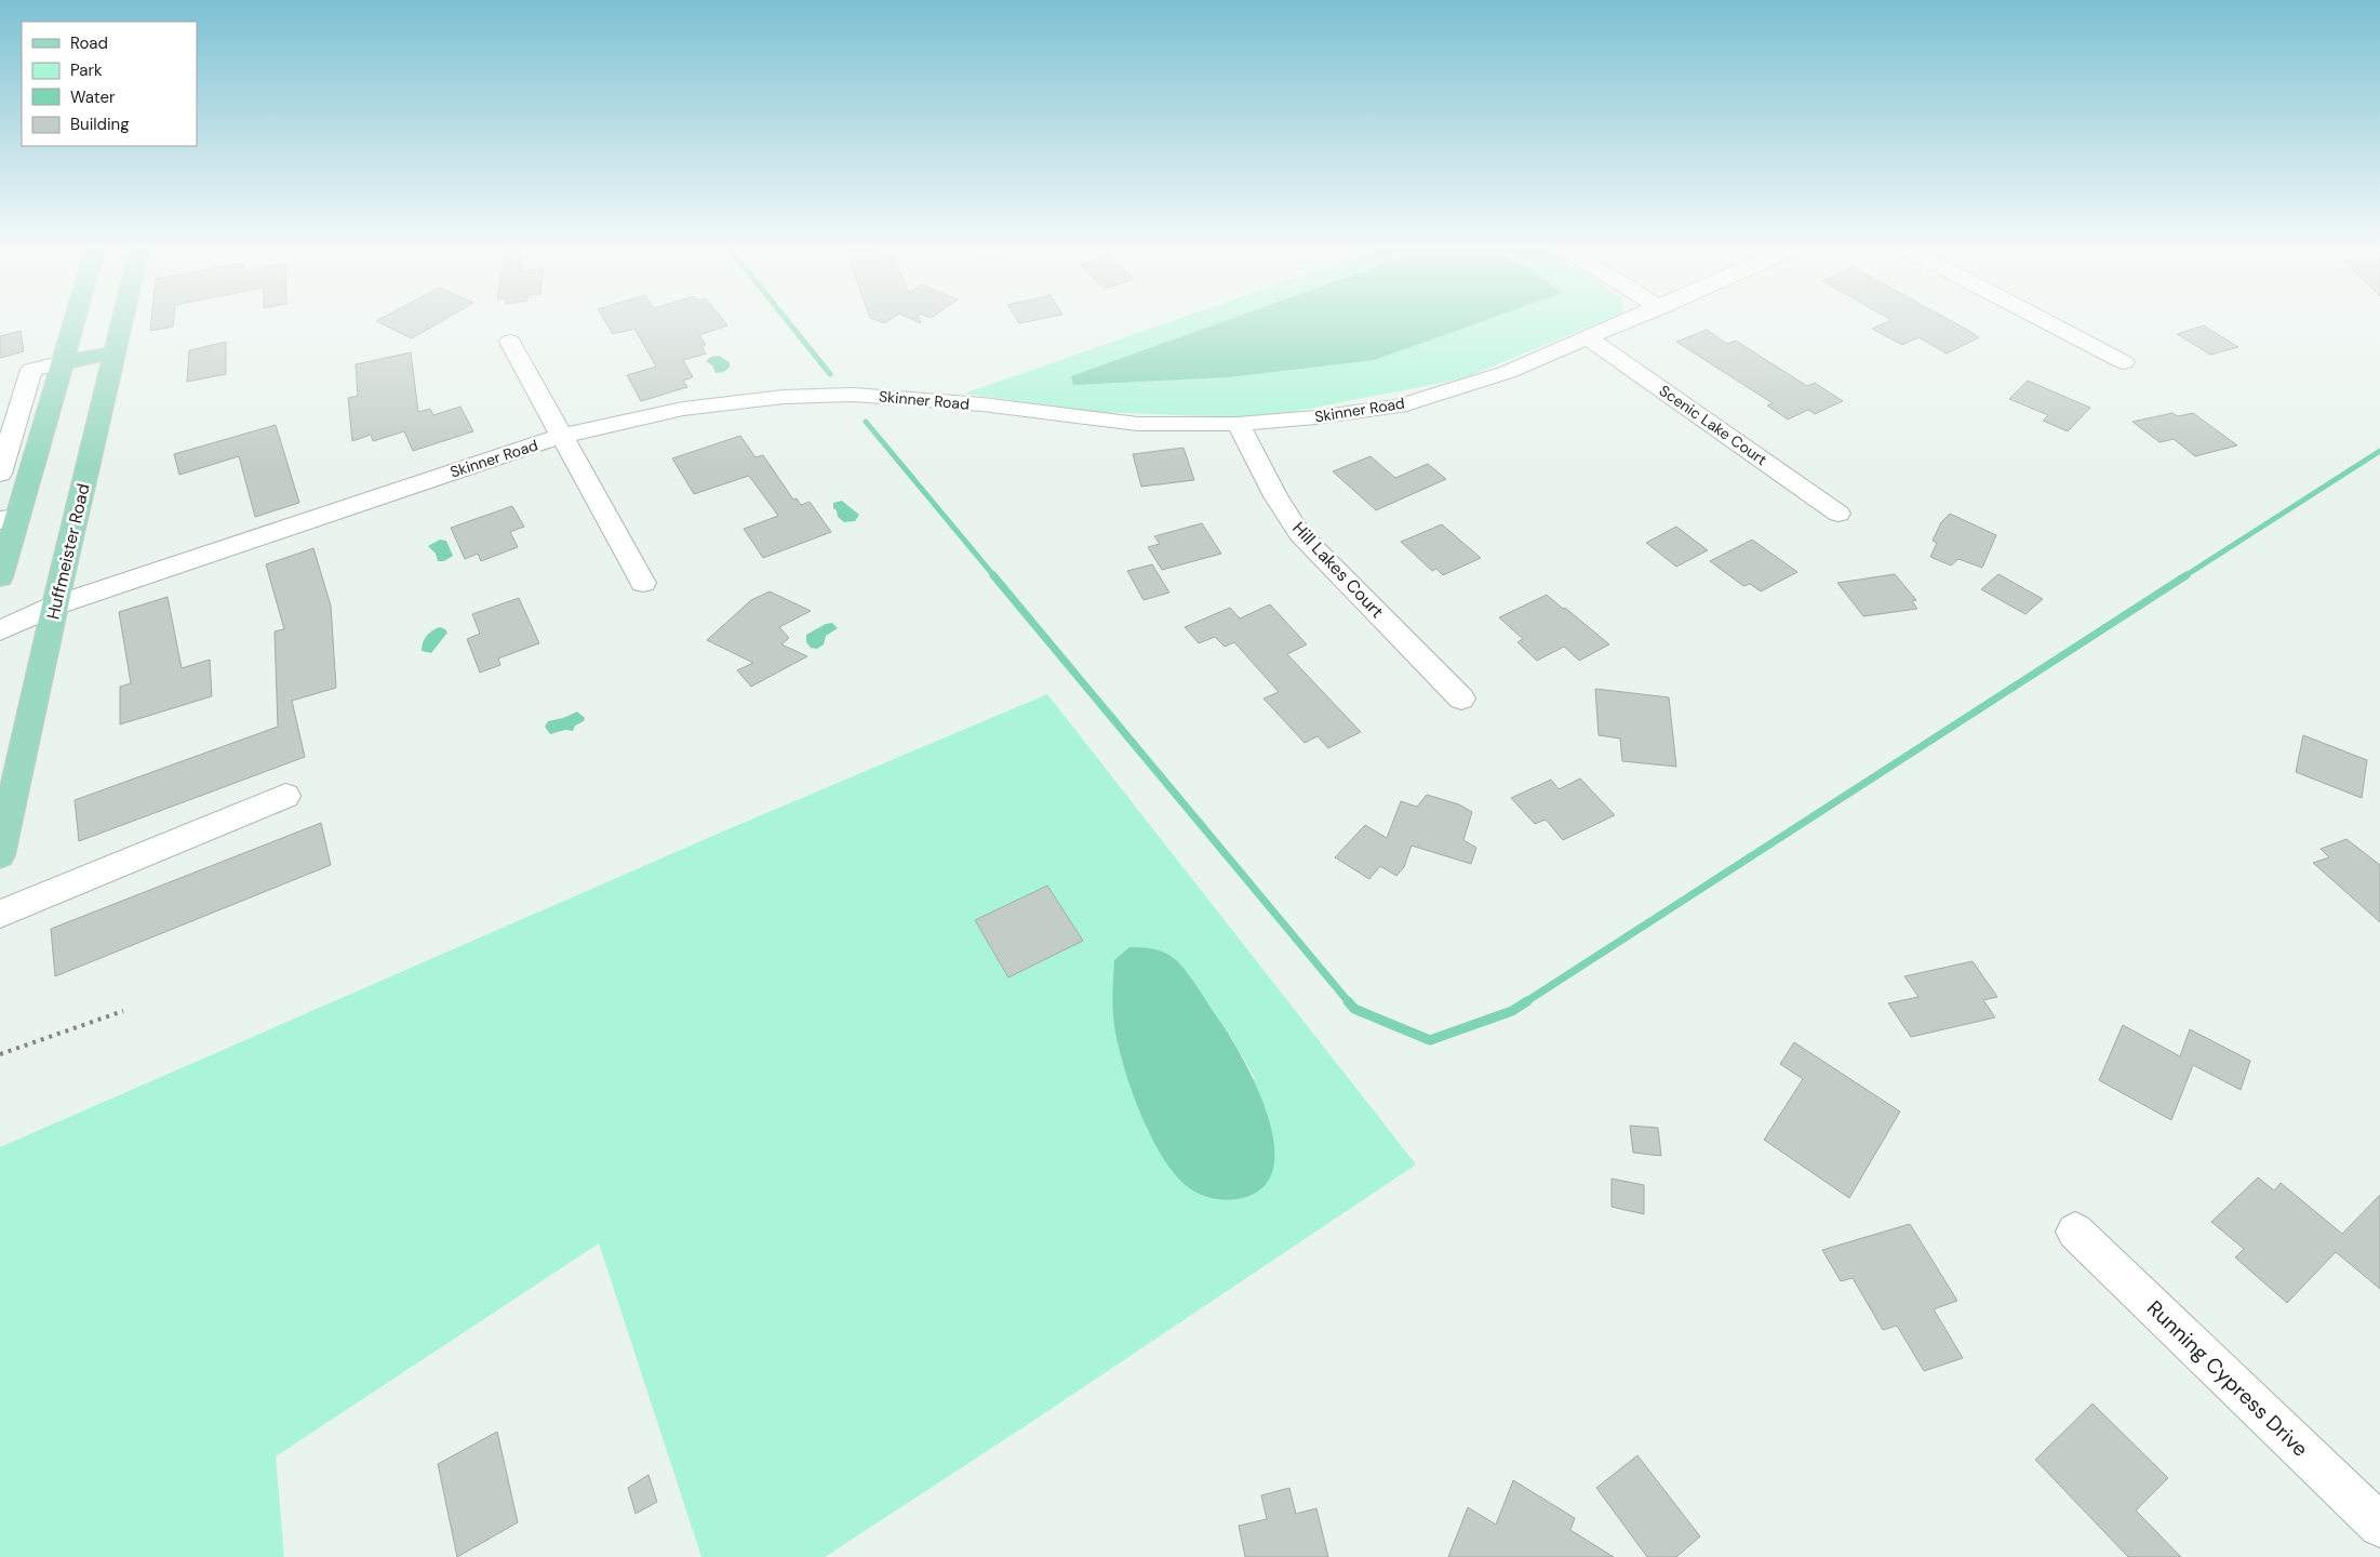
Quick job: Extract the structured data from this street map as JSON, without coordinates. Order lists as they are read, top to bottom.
{
  "streets": {
    "main road": ["Huffmeister Road"],
    "street": [
      "Skinner Road",
      "Scenic Lake Court",
      "Hill Lakes Court",
      "Running Cypress Drive"
    ]
  },
  "crossings": [
    ["Skinner Road", "Scenic Lake Court"],
    ["Skinner Road", "Huffmeister Road"],
    ["Skinner Road", "Hill Lakes Court"]
  ],
  "legend": [
    "Road",
    "Park",
    "Water",
    "Building"
  ]
}
